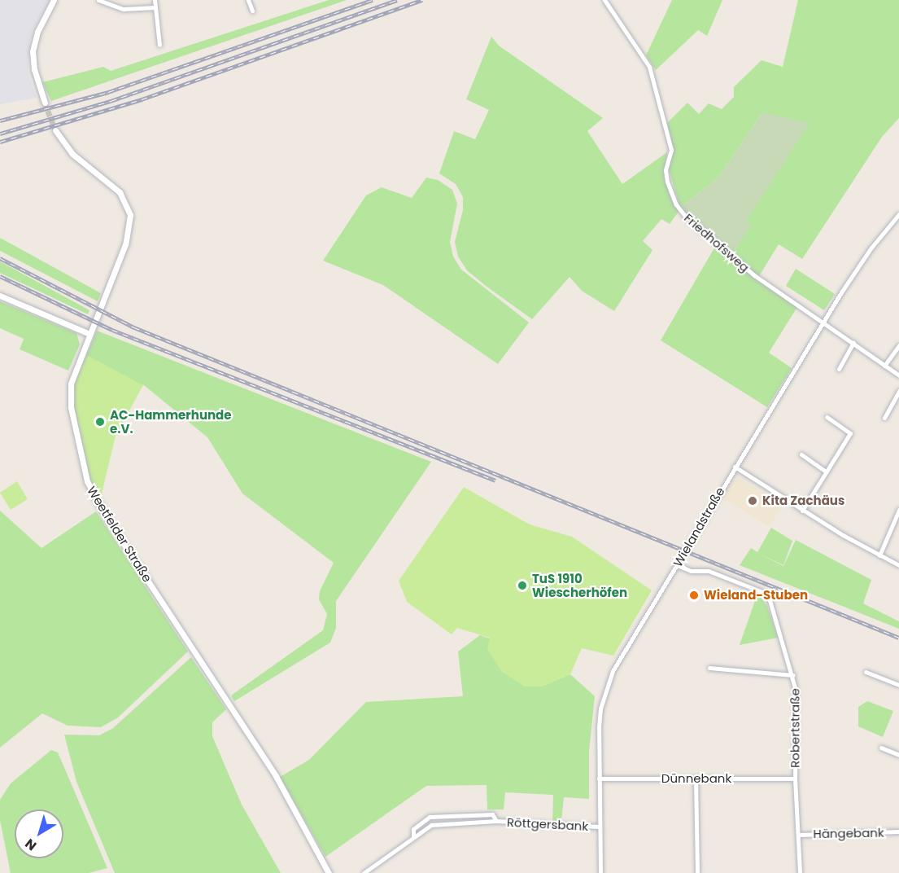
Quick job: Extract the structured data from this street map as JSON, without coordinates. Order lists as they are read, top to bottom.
{
  "streets": {
    "street": [
      "Friedhofsweg",
      "Wielandstraße",
      "Weetfelder Straße",
      "Robertstraße",
      "Dünnebank",
      "Röttgersbank",
      "Hängebank"
    ]
  },
  "crossings": [
    ["Friedhofsweg", "Wielandstraße"],
    ["Wielandstraße", "Robertstraße"],
    ["Wielandstraße", "Dünnebank"],
    ["Wielandstraße", "Röttgersbank"],
    ["Robertstraße", "Dünnebank"],
    ["Robertstraße", "Hängebank"]
  ],
  "places": [
    "AC-Hammerhunde e.V.",
    "Kita Zachäus",
    "TuS 1910 Wiescherhöfen",
    "Wieland-Stuben"
  ],
  "north": "bottom left"
}
